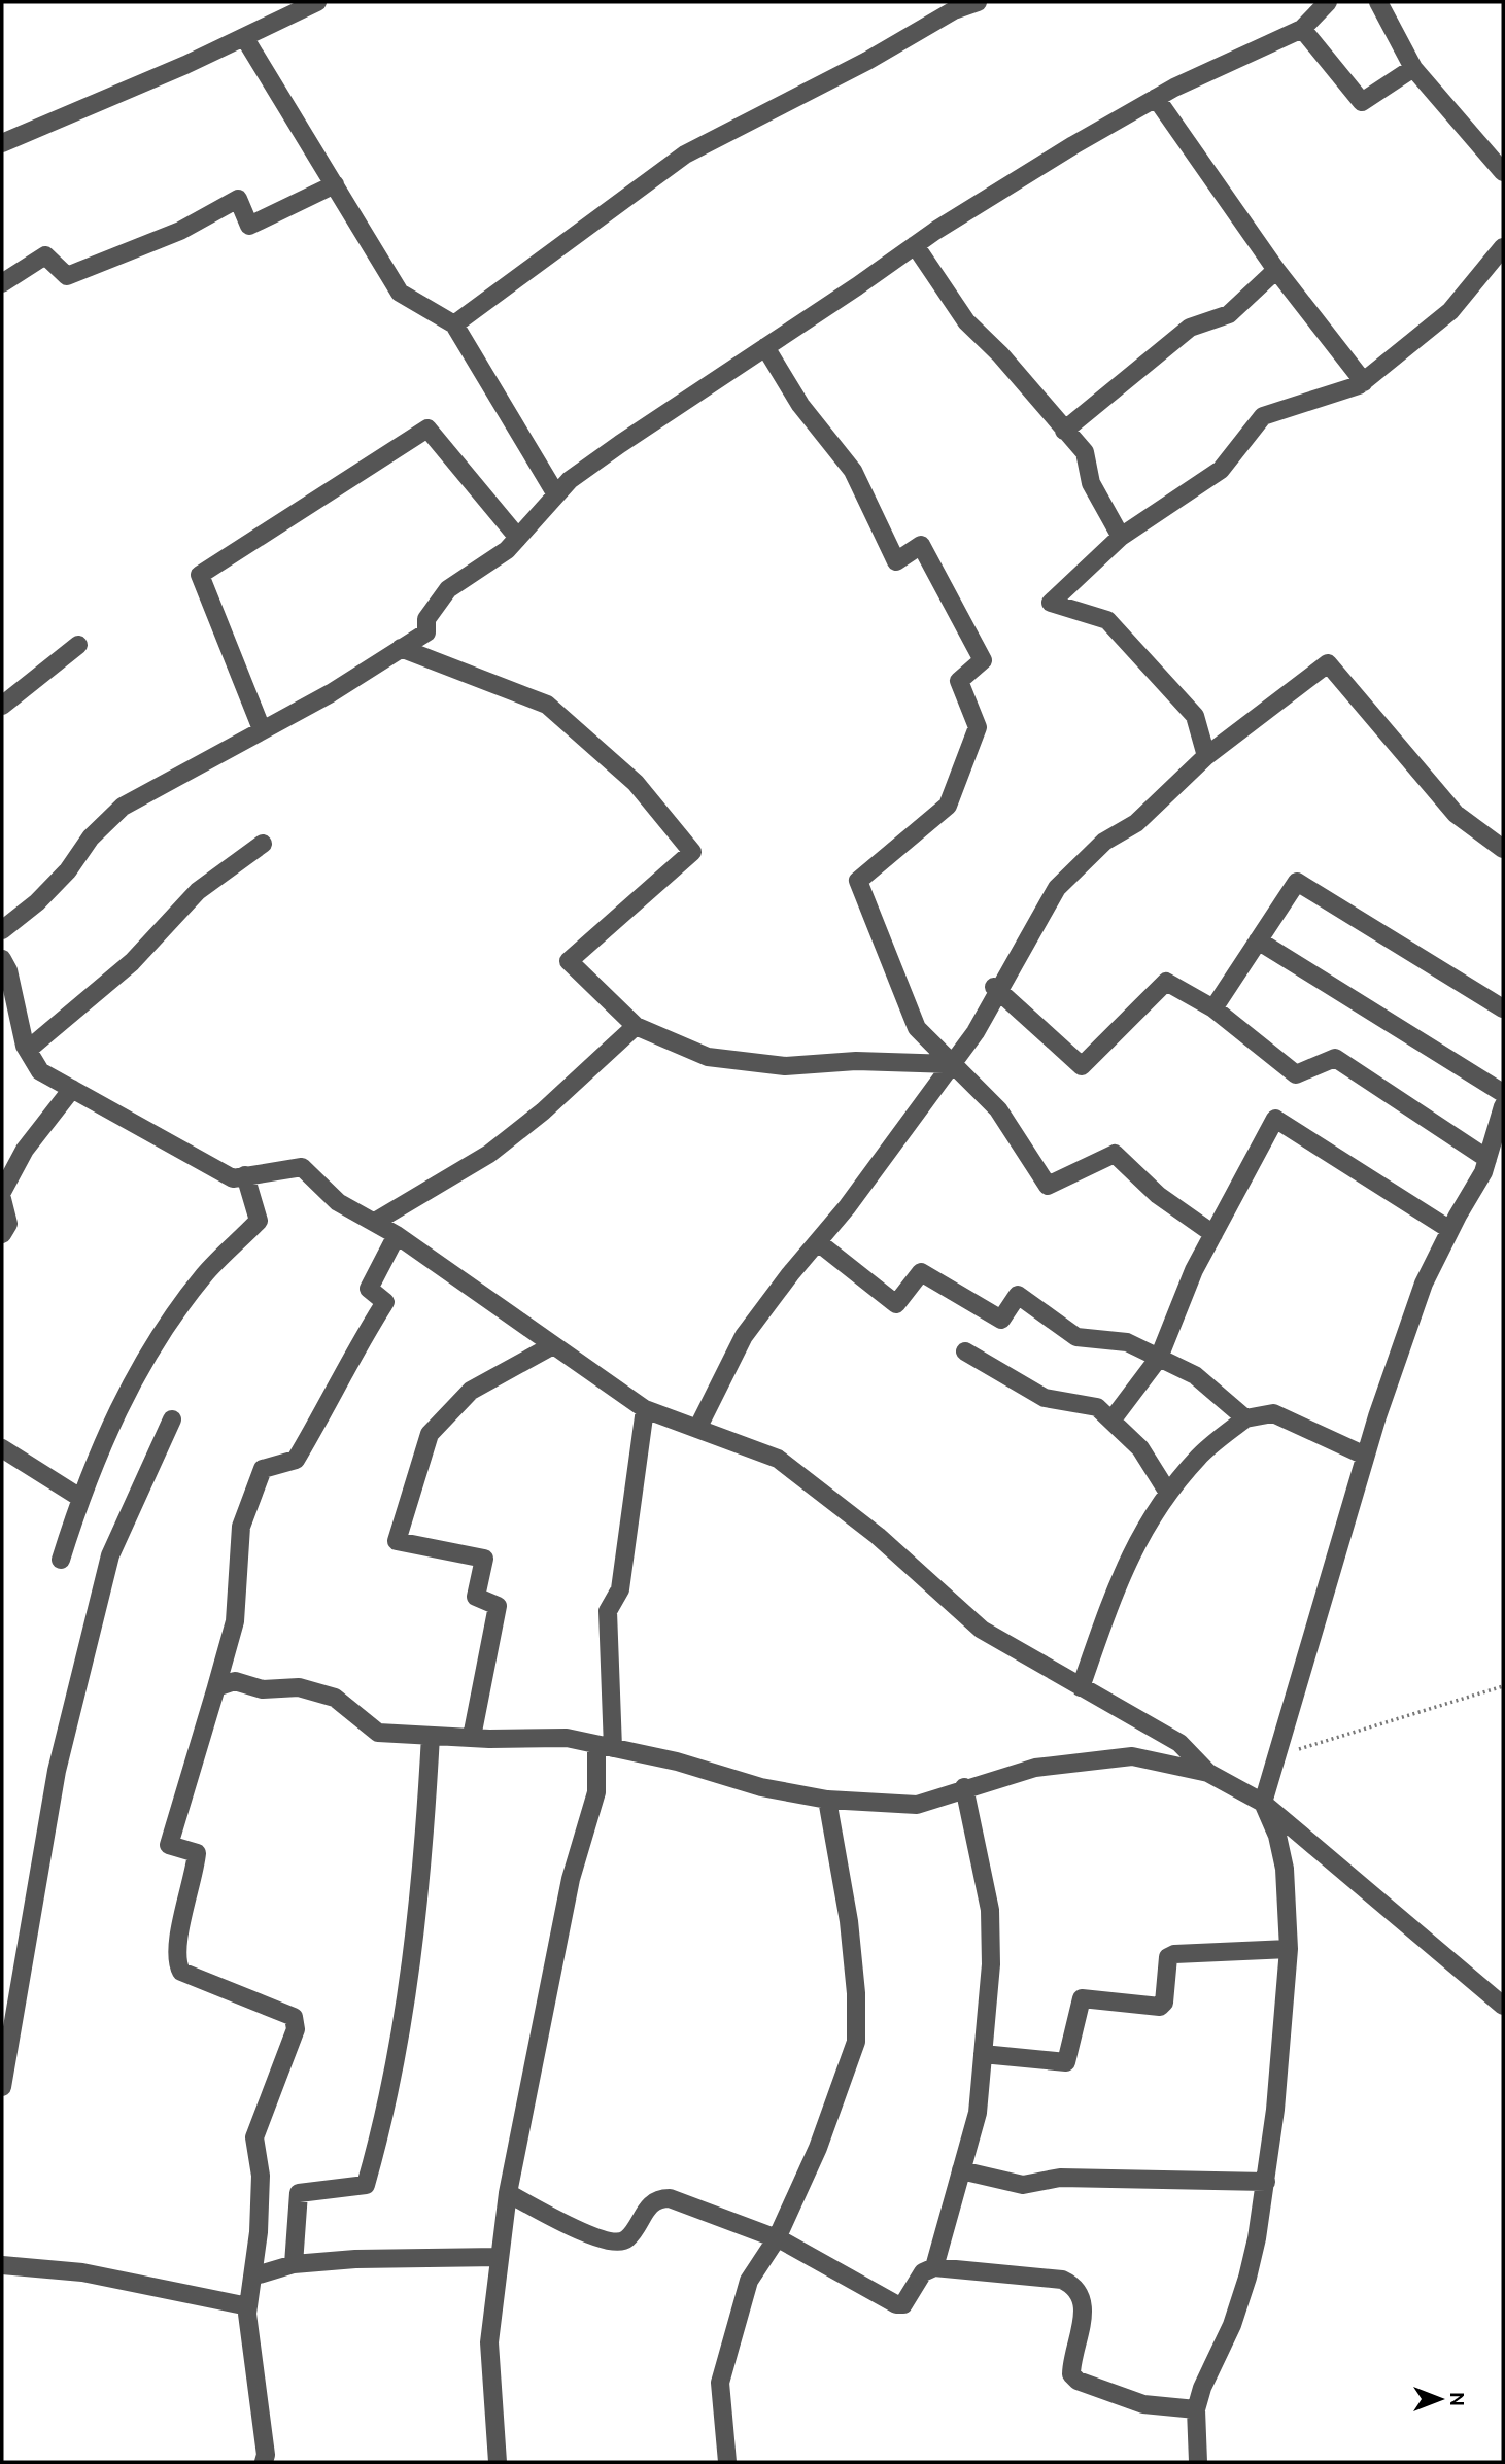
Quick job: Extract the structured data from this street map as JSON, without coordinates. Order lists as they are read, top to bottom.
{
  "north": "right"
}
